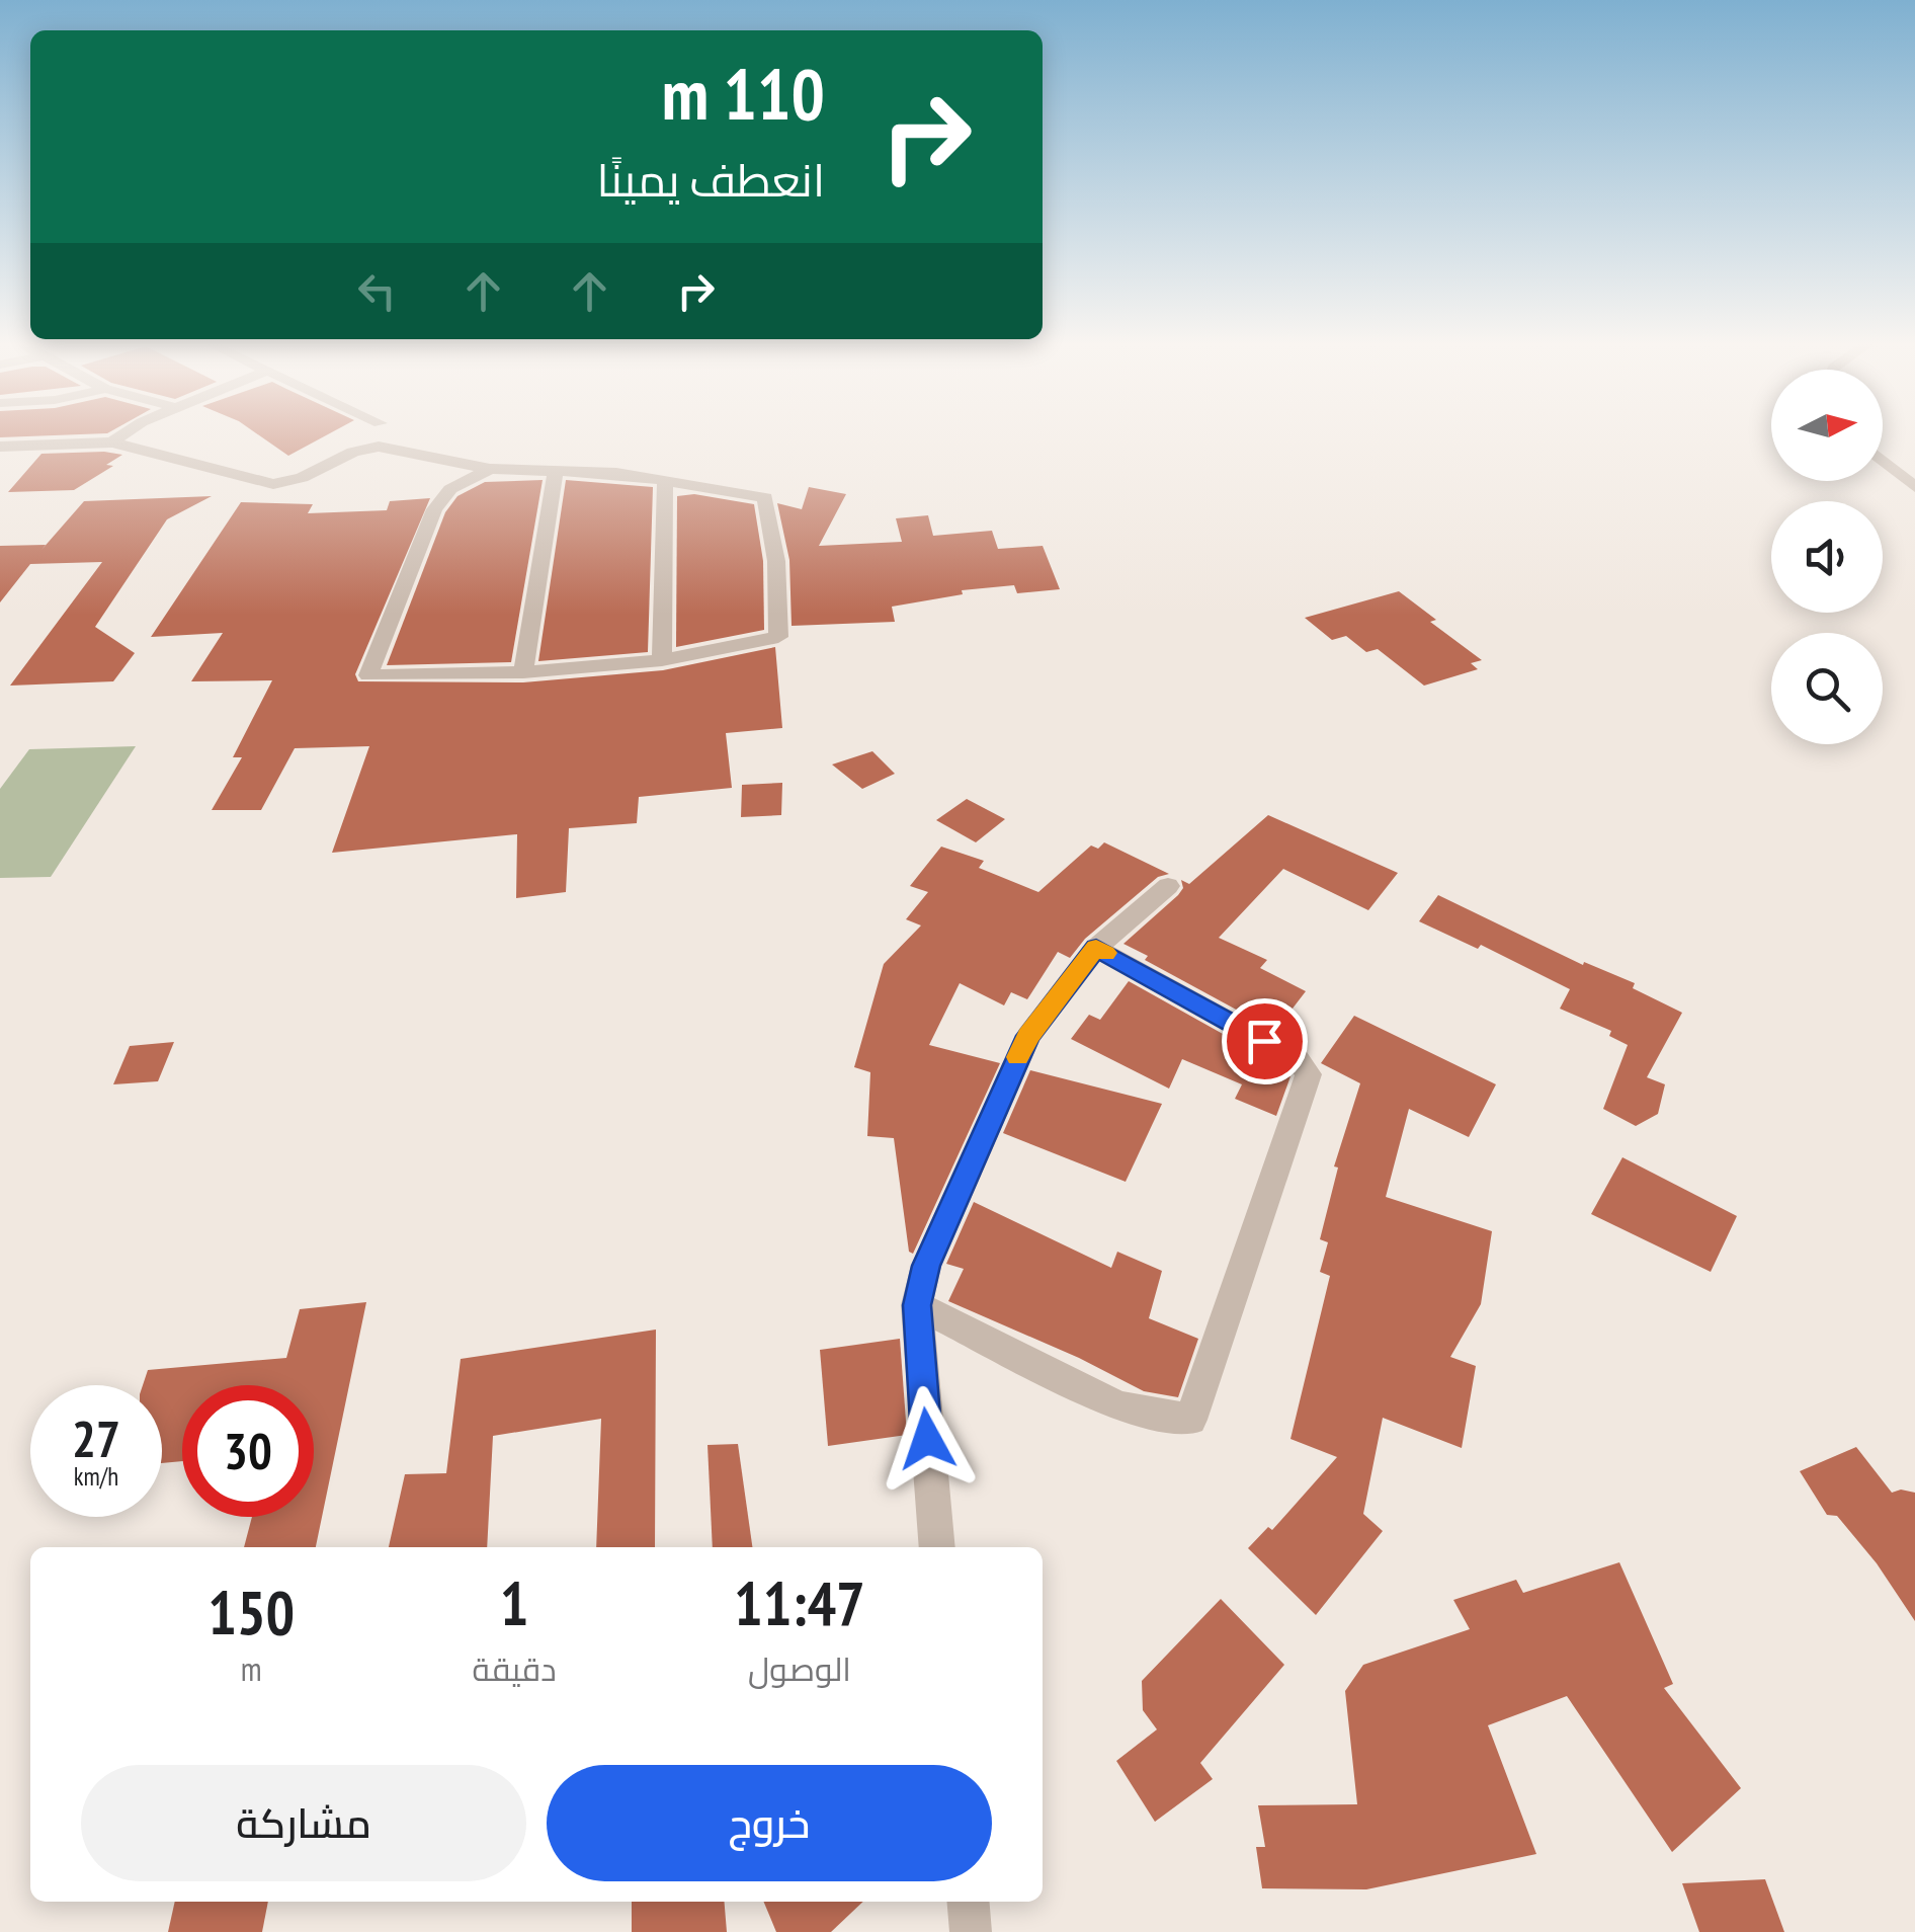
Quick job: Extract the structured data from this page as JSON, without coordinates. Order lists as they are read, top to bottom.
{
  "north": "right",
  "page": {
    "turn": ["110 m", "انعطف يمينًا"],
    "speed": "27 km/h",
    "limit": "30",
    "eta": [
      "11:47",
      "الوصول",
      "1",
      "دقيقة",
      "150",
      "m"
    ],
    "buttons": ["خروج", "مشاركة"]
  }
}
